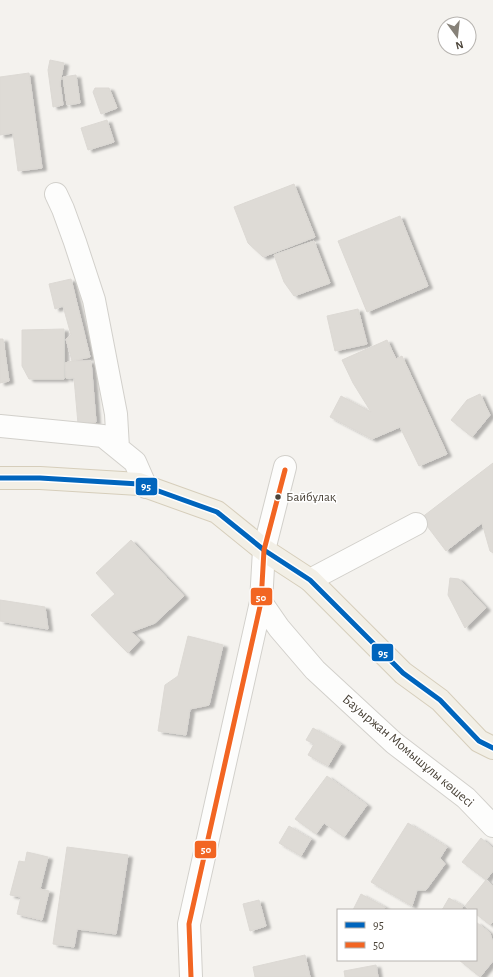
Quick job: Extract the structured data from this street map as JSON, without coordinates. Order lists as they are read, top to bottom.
{
  "streets": {
    "street": ["Бауыржан Момышұлы көшесі"]
  },
  "places": ["Байбұлақ"],
  "lines": ["transit line 50", "transit line 95"],
  "legend": ["95", "50"],
  "north": "bottom"
}
